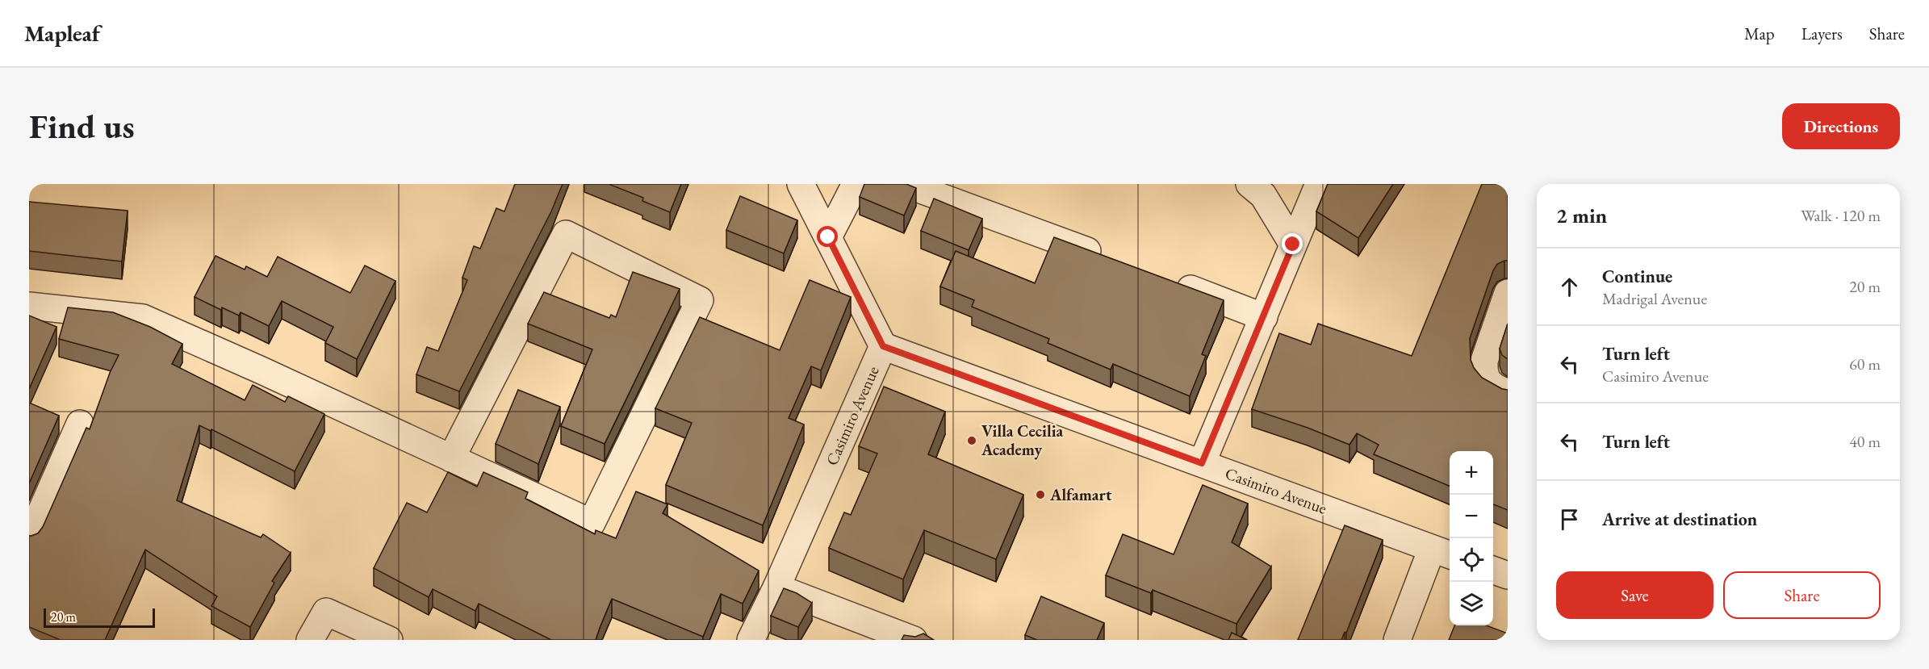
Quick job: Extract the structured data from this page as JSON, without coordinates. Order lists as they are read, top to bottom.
{
  "streets": {
    "street": ["Casimiro Avenue"]
  },
  "places": ["Villa Cecilia Academy", "Alfamart"],
  "scale_bar": "20 m",
  "page": {
    "header": "Mapleaf",
    "nav": ["Map", "Layers", "Share"],
    "buttons": [
      "Directions",
      ["Save", "Share"]
    ],
    "title": "Find us",
    "heading": ["2 min", "Walk · 120 m"],
    "list": [
      ["Continue", "Madrigal Avenue", "20 m"],
      ["Turn left", "Casimiro Avenue", "60 m"],
      ["Turn left", "40 m"],
      "Arrive at destination"
    ],
    "map_buttons": ["+", "−"],
    "scale": "20 m"
  }
}
